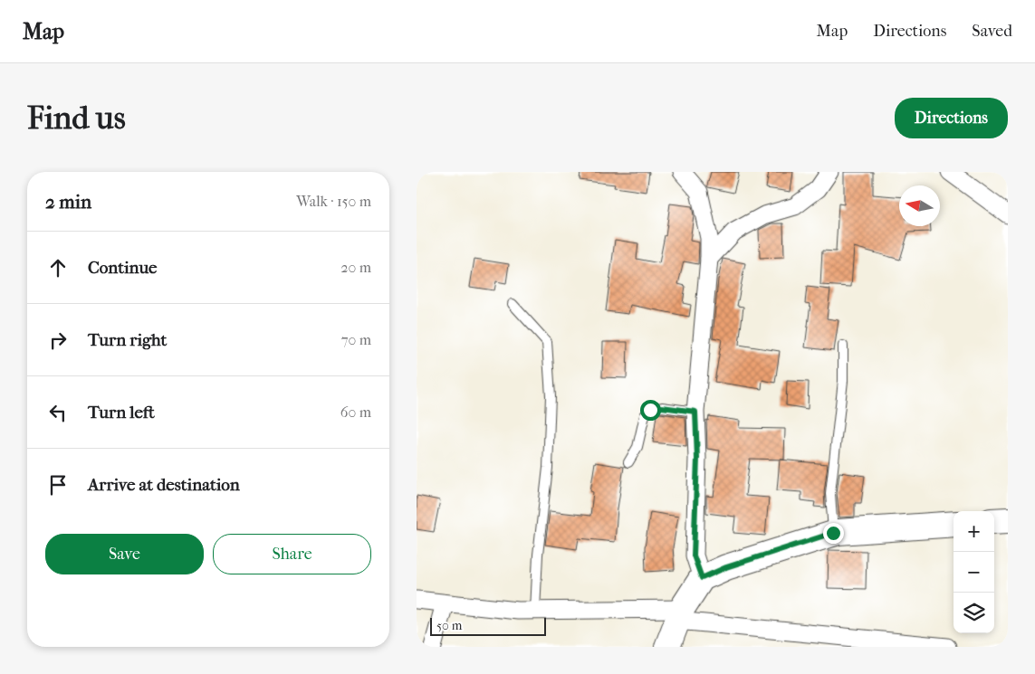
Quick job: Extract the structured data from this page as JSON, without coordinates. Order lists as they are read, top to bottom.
{
  "scale_bar": "50 m",
  "north": "left",
  "page": {
    "header": "Map",
    "nav": ["Map", "Directions", "Saved"],
    "buttons": [
      "Directions",
      ["Save", "Share"]
    ],
    "title": "Find us",
    "heading": ["2 min", "Walk · 150 m"],
    "list": [
      ["Continue", "20 m"],
      ["Turn right", "70 m"],
      ["Turn left", "60 m"],
      "Arrive at destination"
    ],
    "map_buttons": ["+", "−"],
    "scale": "50 m"
  }
}
